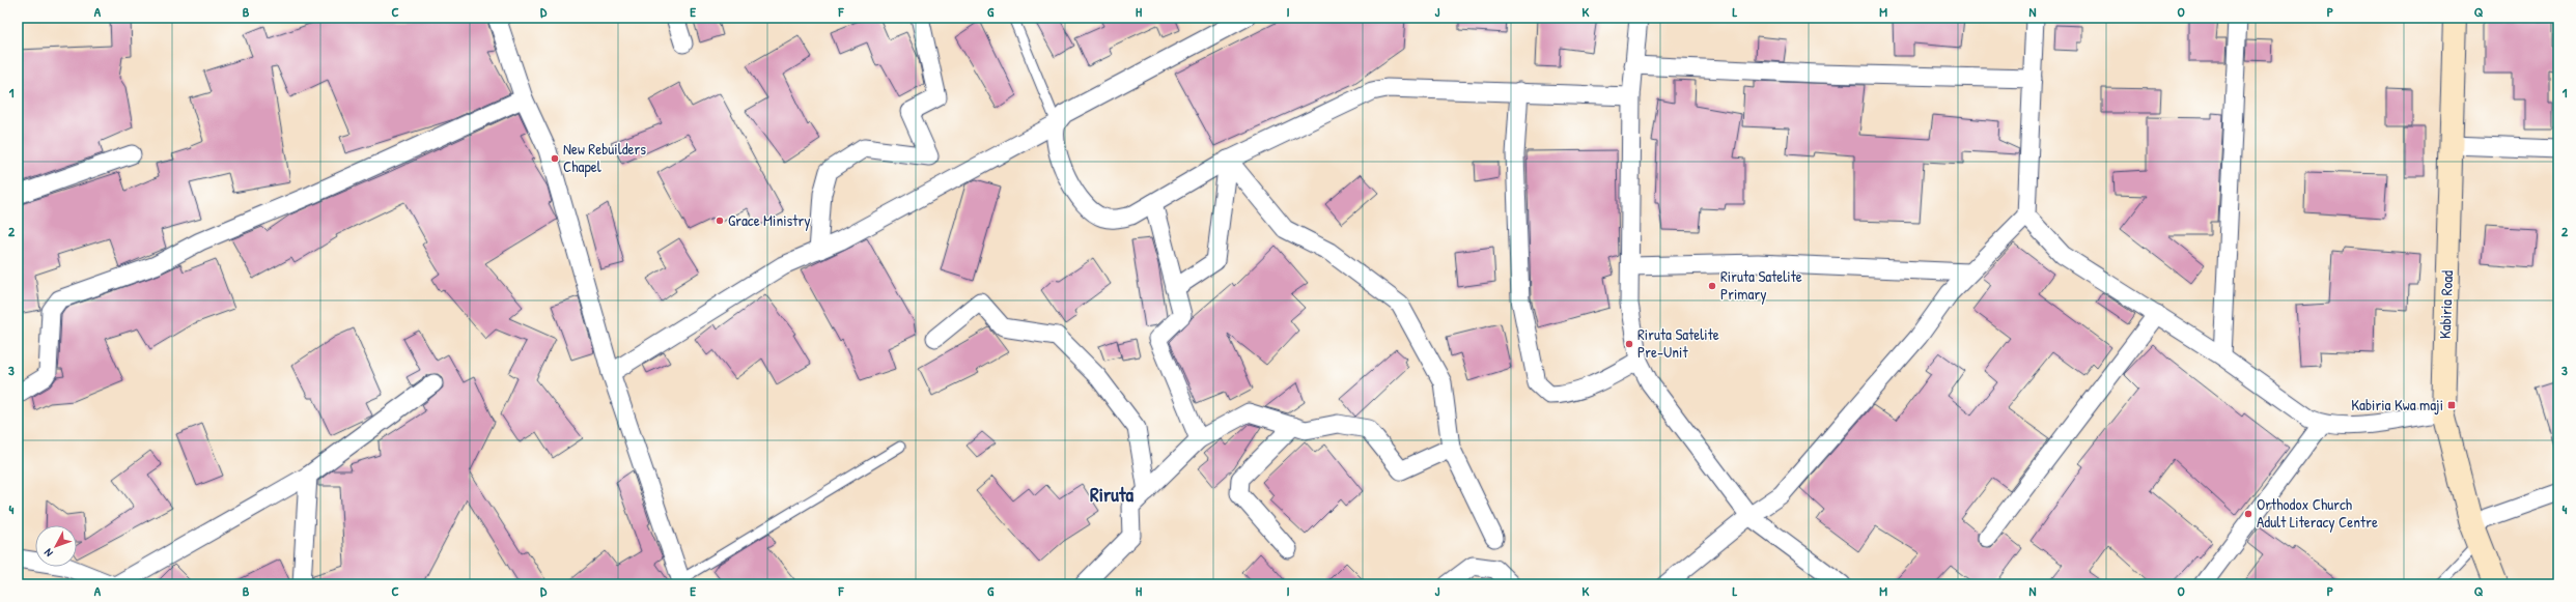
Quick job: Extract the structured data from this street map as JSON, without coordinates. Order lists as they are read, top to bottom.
{
  "streets": {
    "main road": ["Kabiria Road"]
  },
  "districts": ["Riruta"],
  "places": {
    "other": [
      "New Rebuilders Chapel",
      "Grace Ministry",
      "Riruta Satelite Primary",
      "Riruta Satelite Pre-Unit",
      "Orthodox Church Adult Literacy Centre"
    ],
    "transit": ["Kabiria Kwa maji"]
  },
  "north": "bottom left",
  "grid": {
    "columns": [
      "A",
      "B",
      "C",
      "D",
      "E",
      "F",
      "G",
      "H",
      "I",
      "J",
      "K",
      "L",
      "M",
      "N",
      "O",
      "P",
      "Q"
    ],
    "rows": [
      "1",
      "2",
      "3",
      "4"
    ]
  }
}
